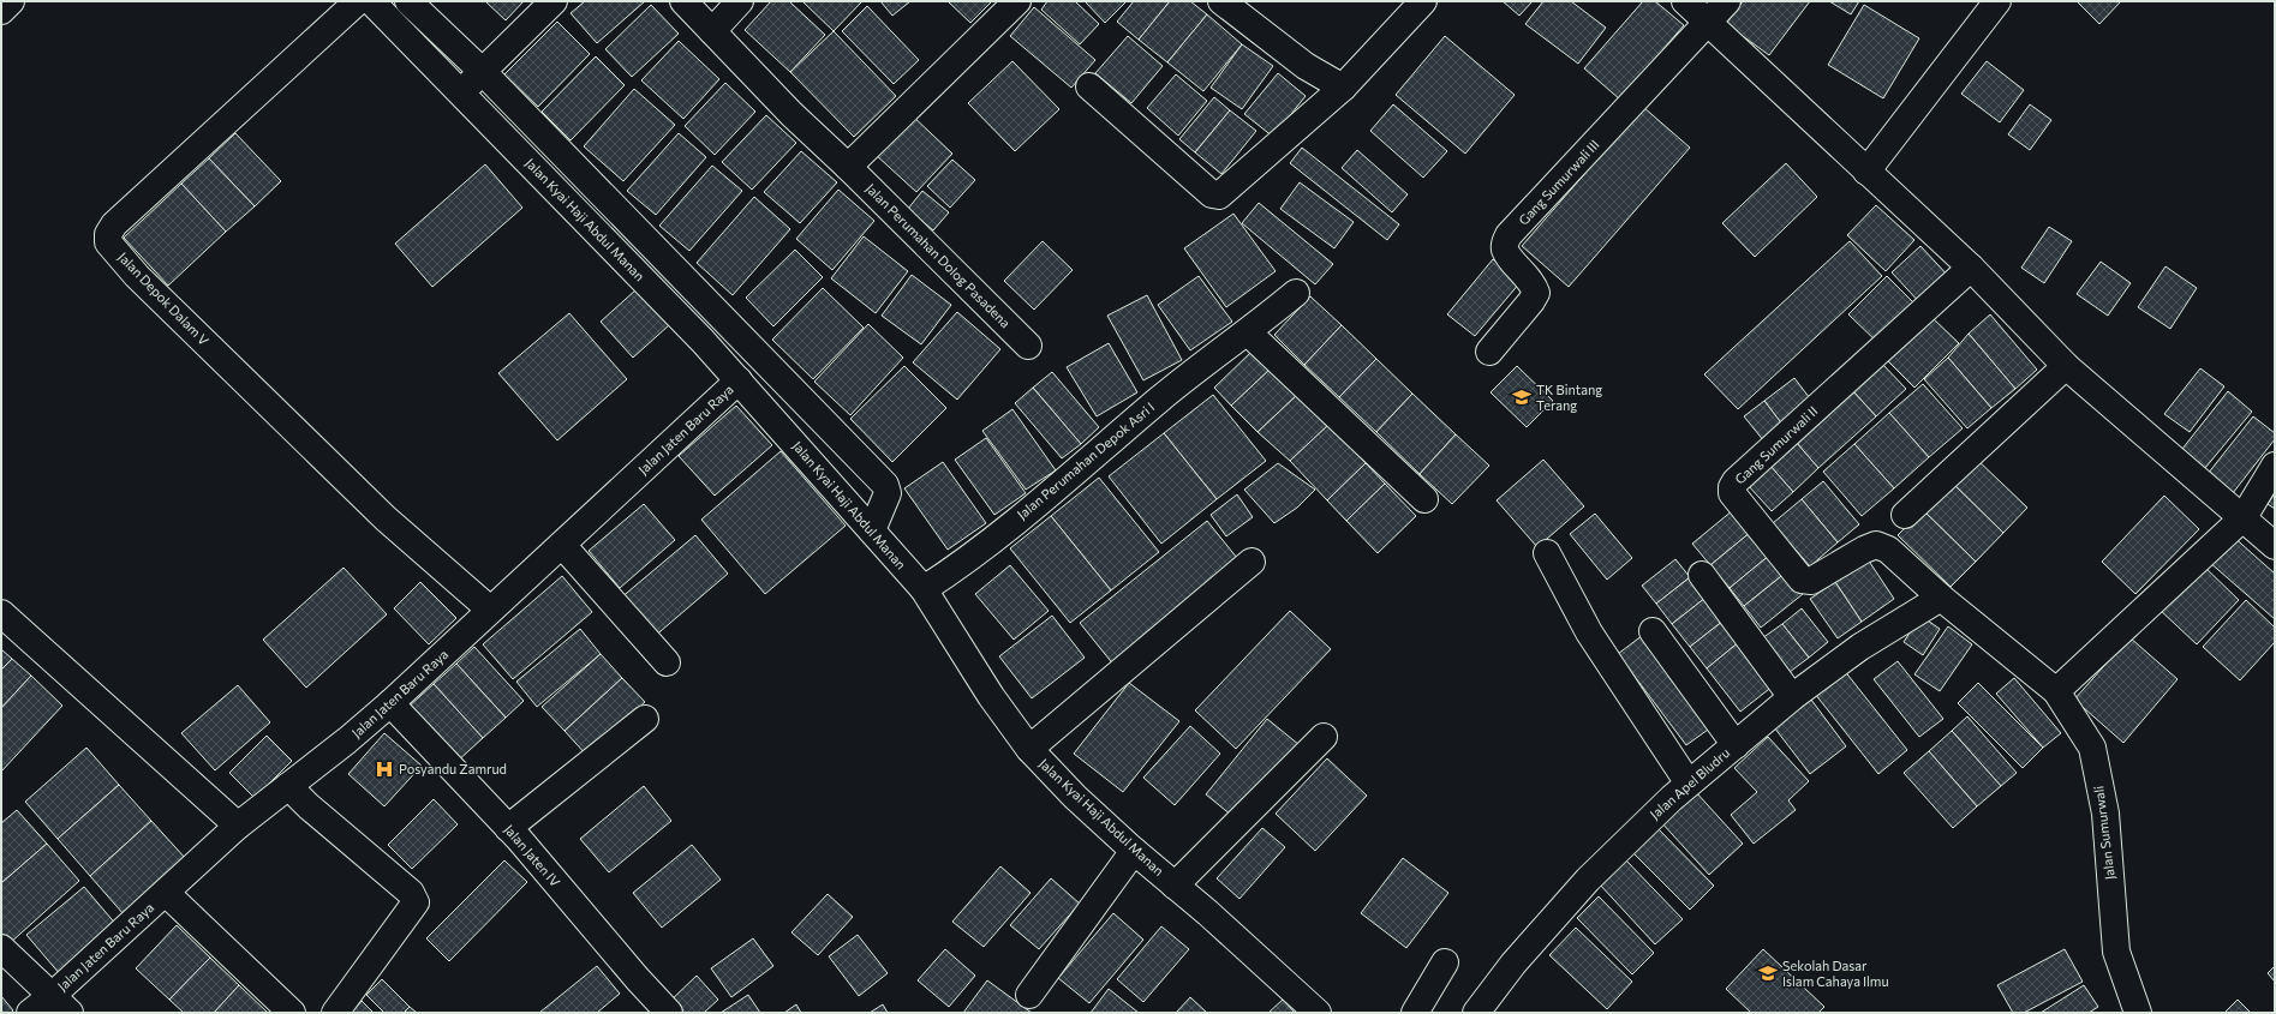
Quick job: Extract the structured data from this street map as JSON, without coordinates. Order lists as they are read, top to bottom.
{
  "streets": {
    "street": [
      "Gang Sumurwali III",
      "Jalan Kyai Haji Abdul Manan",
      "Jalan Perumahan Dolog Pasadena",
      "Jalan Depok Dalam V",
      "Jalan Jaten Baru Raya",
      "Gang Sumurwali II",
      "Jalan Perumahan Depok Asri I",
      "Jalan Apel Bludru",
      "Jalan Sumurwali",
      "Jalan Jaten IV"
    ]
  },
  "crossings": [
    ["Jalan Kyai Haji Abdul Manan", "Jalan Jaten Baru Raya"],
    ["Jalan Kyai Haji Abdul Manan", "Jalan Perumahan Depok Asri I"],
    ["Jalan Depok Dalam V", "Jalan Jaten Baru Raya"],
    ["Jalan Jaten Baru Raya", "Jalan Jaten IV"],
    ["Gang Sumurwali II", "Jalan Sumurwali"],
    ["Jalan Apel Bludru", "Jalan Sumurwali"]
  ],
  "places": {
    "school or university": ["TK Bintang Terang", "Sekolah Dasar Islam Cahaya Ilmu"],
    "hospital": ["Posyandu Zamrud"]
  }
}
